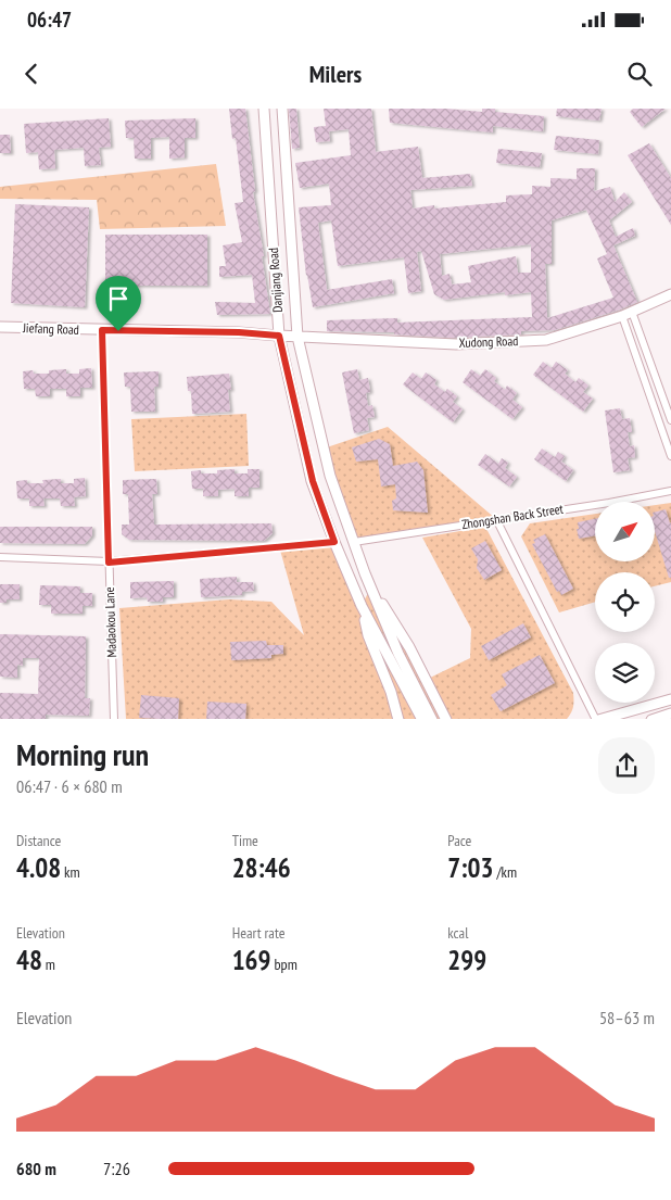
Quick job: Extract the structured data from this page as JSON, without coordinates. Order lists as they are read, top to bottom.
{
  "streets": {
    "main road": ["Danjiang Road", "Jiefang Road", "Xudong Road"],
    "street": ["Zhongshan Back Street", "Madaokou Lane"]
  },
  "crossings": [
    ["Danjiang Road", "Jiefang Road"],
    ["Danjiang Road", "Xudong Road"],
    ["Danjiang Road", "Zhongshan Back Street"],
    ["Jiefang Road", "Xudong Road"],
    ["Jiefang Road", "Madaokou Lane"]
  ],
  "north": "top right",
  "page": {
    "status": "06:47",
    "header": "Milers",
    "heading": ["Morning run", "06:47 · 6 × 680 m"],
    "stats": [
      ["Distance", "4.08 km"],
      ["Time", "28:46"],
      ["Pace", "7:03 /km"],
      ["Elevation", "48 m"],
      ["Heart rate", "169 bpm"],
      ["kcal", "299"]
    ],
    "chart": ["Elevation", "58–63 m"],
    "list": [
      {
        "name": "680 m",
        "note": "7:26"
      }
    ]
  }
}
